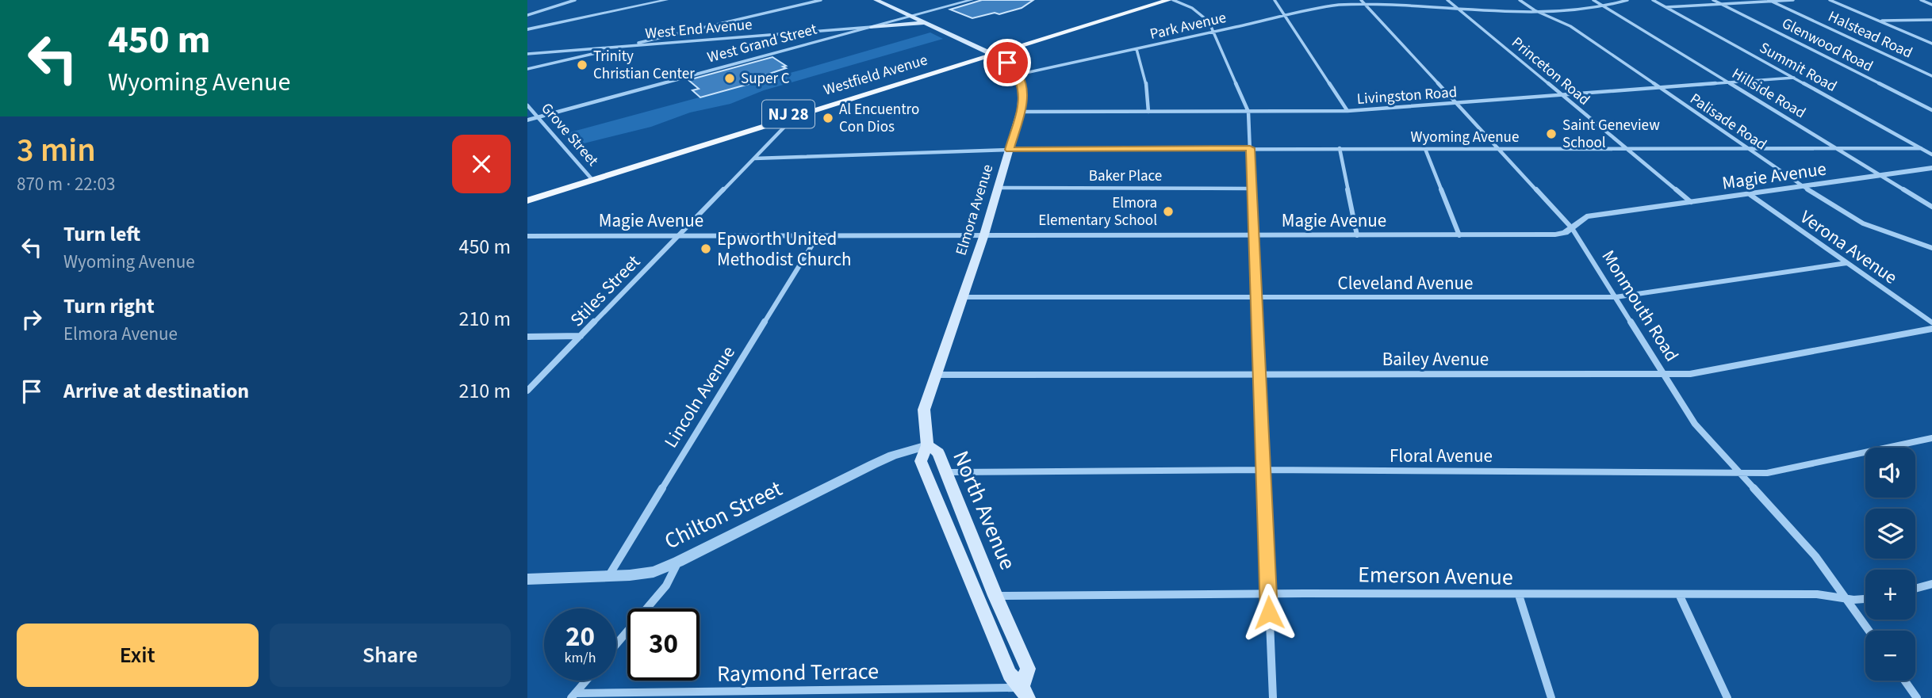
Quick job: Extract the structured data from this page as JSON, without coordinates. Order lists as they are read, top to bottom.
{
  "streets": {
    "main road": [
      "Westfield Avenue",
      "NJ 28",
      "Elmora Avenue",
      "North Avenue"
    ],
    "street": [
      "Park Avenue",
      "West End Avenue",
      "Halstead Road",
      "West Grand Street",
      "Glenwood Road",
      "Summit Road",
      "Princeton Road",
      "Hillside Road",
      "Livingston Road",
      "Palisade Road",
      "Grove Street",
      "Wyoming Avenue",
      "Baker Place",
      "Magie Avenue",
      "Verona Avenue",
      "Cleveland Avenue",
      "Stiles Street",
      "Monmouth Road",
      "Bailey Avenue",
      "Lincoln Avenue",
      "Floral Avenue",
      "Chilton Street",
      "Emerson Avenue",
      "Raymond Terrace"
    ]
  },
  "crossings": [
    ["Park Avenue", "Princeton Road"],
    ["Park Avenue", "Hillside Road"],
    ["Park Avenue", "Palisade Road"],
    ["Park Avenue", "Elmora Avenue"],
    ["Park Avenue", "Monmouth Road"],
    ["West End Avenue", "West Grand Street"],
    ["West Grand Street", "Grove Street"],
    ["Summit Road", "Livingston Road"],
    ["Summit Road", "Wyoming Avenue"],
    ["Princeton Road", "Livingston Road"],
    ["Princeton Road", "Wyoming Avenue"],
    ["Princeton Road", "Magie Avenue"],
    ["Westfield Avenue", "Grove Street"],
    ["Westfield Avenue", "Stiles Street"],
    ["Hillside Road", "Livingston Road"],
    ["Hillside Road", "Wyoming Avenue"],
    ["Hillside Road", "Magie Avenue"],
    ["Livingston Road", "Palisade Road"],
    ["Livingston Road", "Elmora Avenue"],
    ["Livingston Road", "Monmouth Road"],
    ["Palisade Road", "Wyoming Avenue"],
    ["Palisade Road", "Magie Avenue"],
    ["Wyoming Avenue", "Elmora Avenue"],
    ["Wyoming Avenue", "Stiles Street"],
    ["Wyoming Avenue", "Monmouth Road"],
    ["Baker Place", "Elmora Avenue"],
    ["Magie Avenue", "Elmora Avenue"],
    ["Magie Avenue", "Verona Avenue"],
    ["Magie Avenue", "Stiles Street"],
    ["Magie Avenue", "Monmouth Road"],
    ["Magie Avenue", "Lincoln Avenue"],
    ["Elmora Avenue", "Cleveland Avenue"],
    ["Elmora Avenue", "Bailey Avenue"],
    ["Elmora Avenue", "North Avenue"],
    ["Elmora Avenue", "Chilton Street"],
    ["Verona Avenue", "Cleveland Avenue"],
    ["Cleveland Avenue", "Monmouth Road"],
    ["Monmouth Road", "Bailey Avenue"],
    ["Monmouth Road", "Floral Avenue"],
    ["Monmouth Road", "Emerson Avenue"],
    ["Lincoln Avenue", "Chilton Street"],
    ["Floral Avenue", "North Avenue"],
    ["North Avenue", "Chilton Street"],
    ["North Avenue", "Emerson Avenue"],
    ["North Avenue", "Raymond Terrace"]
  ],
  "places": [
    "Trinity Christian Center",
    "Super C",
    "Al Encuentro Con Dios",
    "Saint Geneview School",
    "Elmora Elementary School",
    "Epworth United Methodist Church"
  ],
  "page": {
    "turn": ["450 m", "Wyoming Avenue"],
    "heading": ["3 min", "870 m · 22:03"],
    "list": [
      {
        "name": "Turn left",
        "note": "Wyoming Avenue",
        "value": "450 m"
      },
      {
        "name": "Turn right",
        "note": "Elmora Avenue",
        "value": "210 m"
      },
      {
        "name": "Arrive at destination",
        "value": "210 m"
      }
    ],
    "map_buttons": ["+", "−"],
    "speed": "20 km/h",
    "limit": "30",
    "buttons": ["Exit", "Share"]
  }
}
